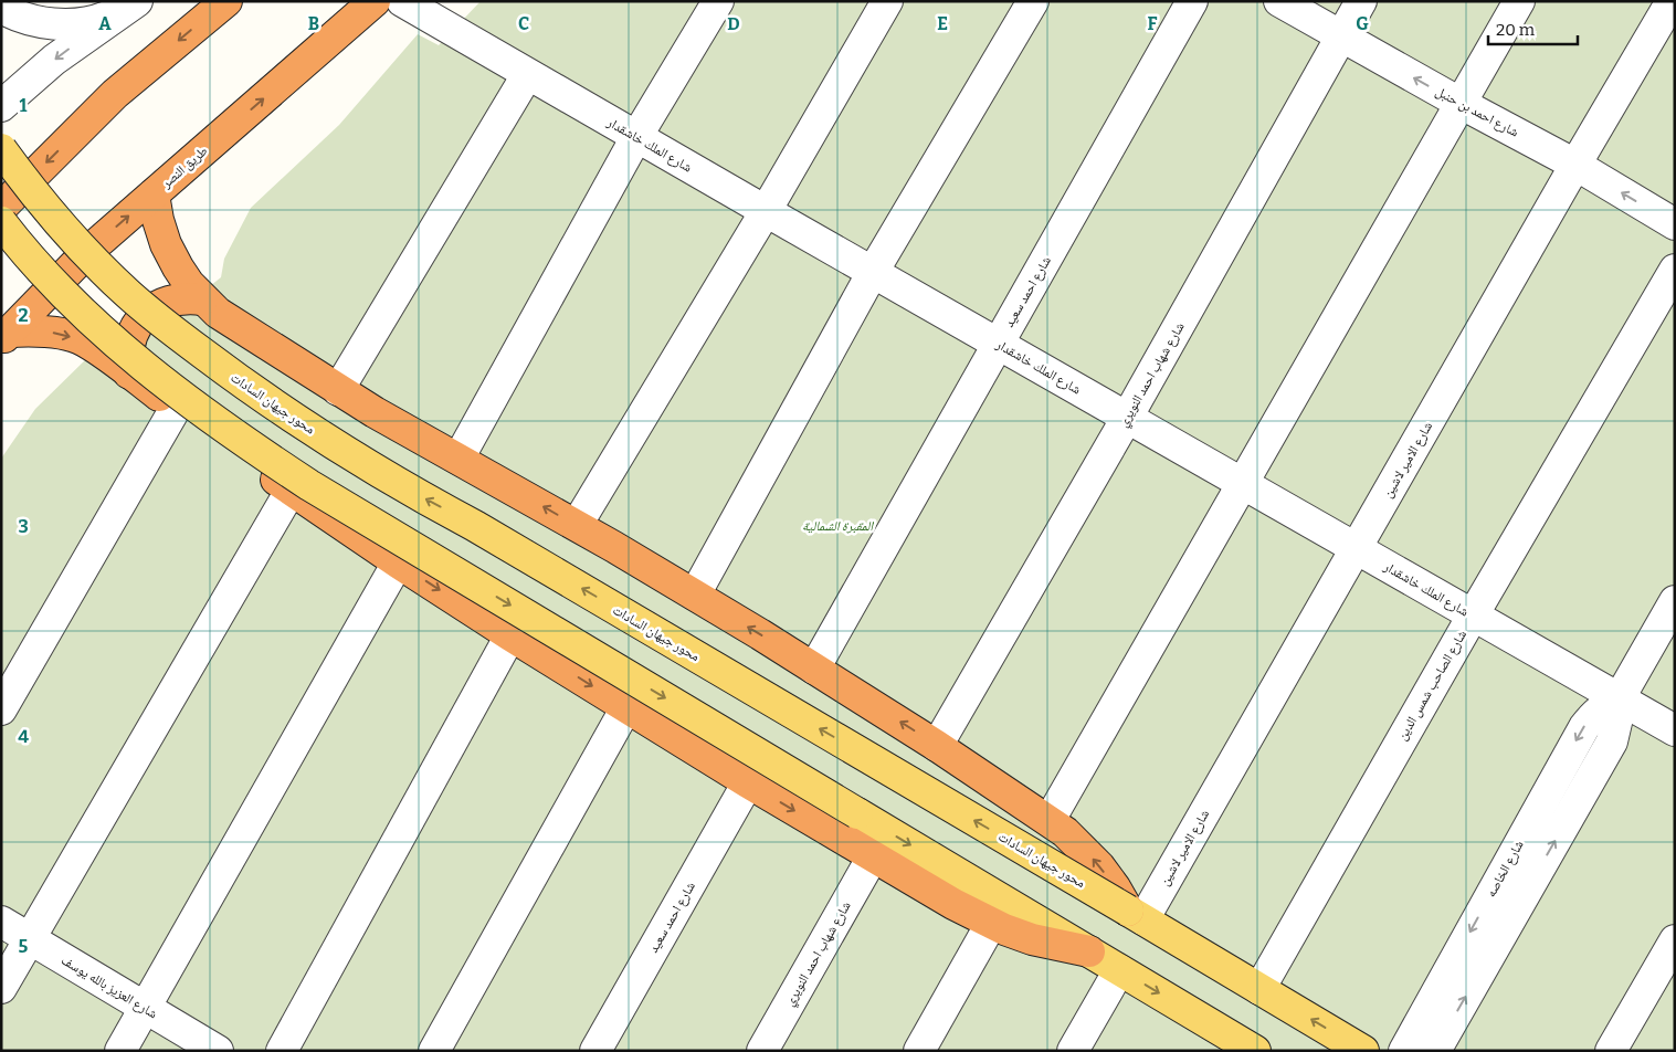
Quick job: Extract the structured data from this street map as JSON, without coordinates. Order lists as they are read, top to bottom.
{
  "streets": {
    "highway": ["طريق النصر"],
    "main road": ["محور جيهان السادات"],
    "street": [
      "شارع احمد بن حنبل",
      "شارع الملك خاشقدار",
      "شارع احمد سعيد",
      "شارع شهاب احمد النويري",
      "شارع الامير لاشين",
      "شارع الصاحب شمس الدين",
      "شارع الخاصه",
      "شارع العزيز بالله يوسف"
    ]
  },
  "crossings": [
    ["شارع احمد بن حنبل", "شارع شهاب احمد النويري"],
    ["شارع احمد بن حنبل", "شارع الامير لاشين"],
    ["شارع الملك خاشقدار", "شارع احمد سعيد"],
    ["شارع الملك خاشقدار", "شارع شهاب احمد النويري"],
    ["شارع الملك خاشقدار", "شارع الامير لاشين"],
    ["شارع الملك خاشقدار", "شارع الصاحب شمس الدين"],
    ["شارع الملك خاشقدار", "شارع الخاصه"],
    ["محور جيهان السادات", "شارع الامير لاشين"],
    ["محور جيهان السادات", "شارع الصاحب شمس الدين"]
  ],
  "one_way": ["شارع احمد بن حنبل"],
  "parks": ["المقبرة الشمالية"],
  "scale_bar": "20 m",
  "grid": {
    "columns": [
      "A",
      "B",
      "C",
      "D",
      "E",
      "F",
      "G"
    ],
    "rows": [
      "1",
      "2",
      "3",
      "4",
      "5"
    ]
  }
}
